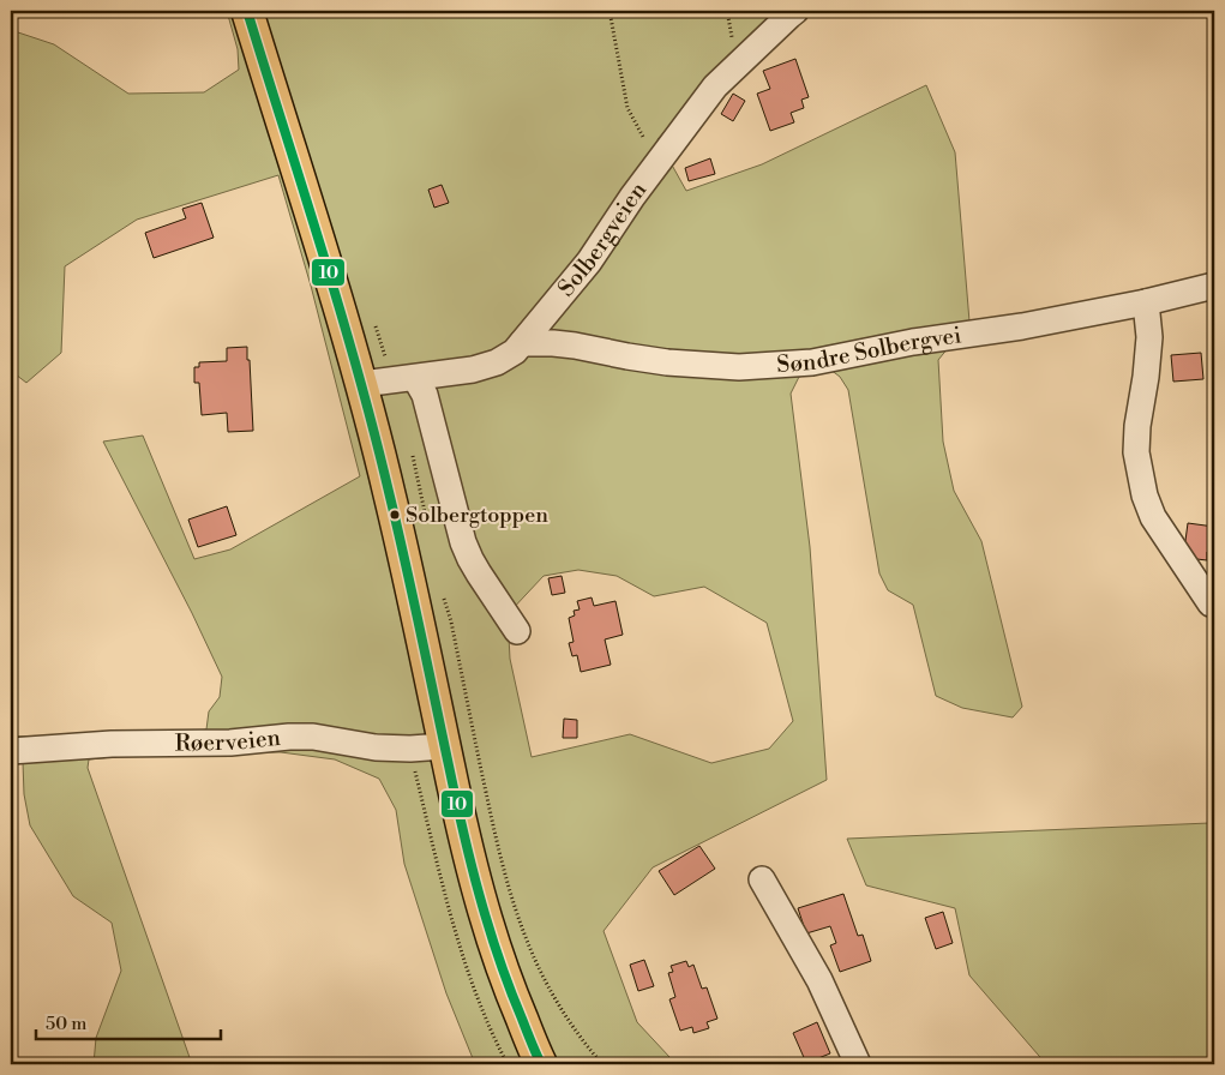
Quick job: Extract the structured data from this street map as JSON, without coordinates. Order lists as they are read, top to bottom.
{
  "streets": {
    "street": ["Solbergveien", "Søndre Solbergvei", "Røerveien"]
  },
  "crossings": [
    ["Solbergveien", "Søndre Solbergvei"]
  ],
  "places": ["Solbergtoppen"],
  "lines": ["transit line 10"],
  "scale_bar": "50 m"
}
